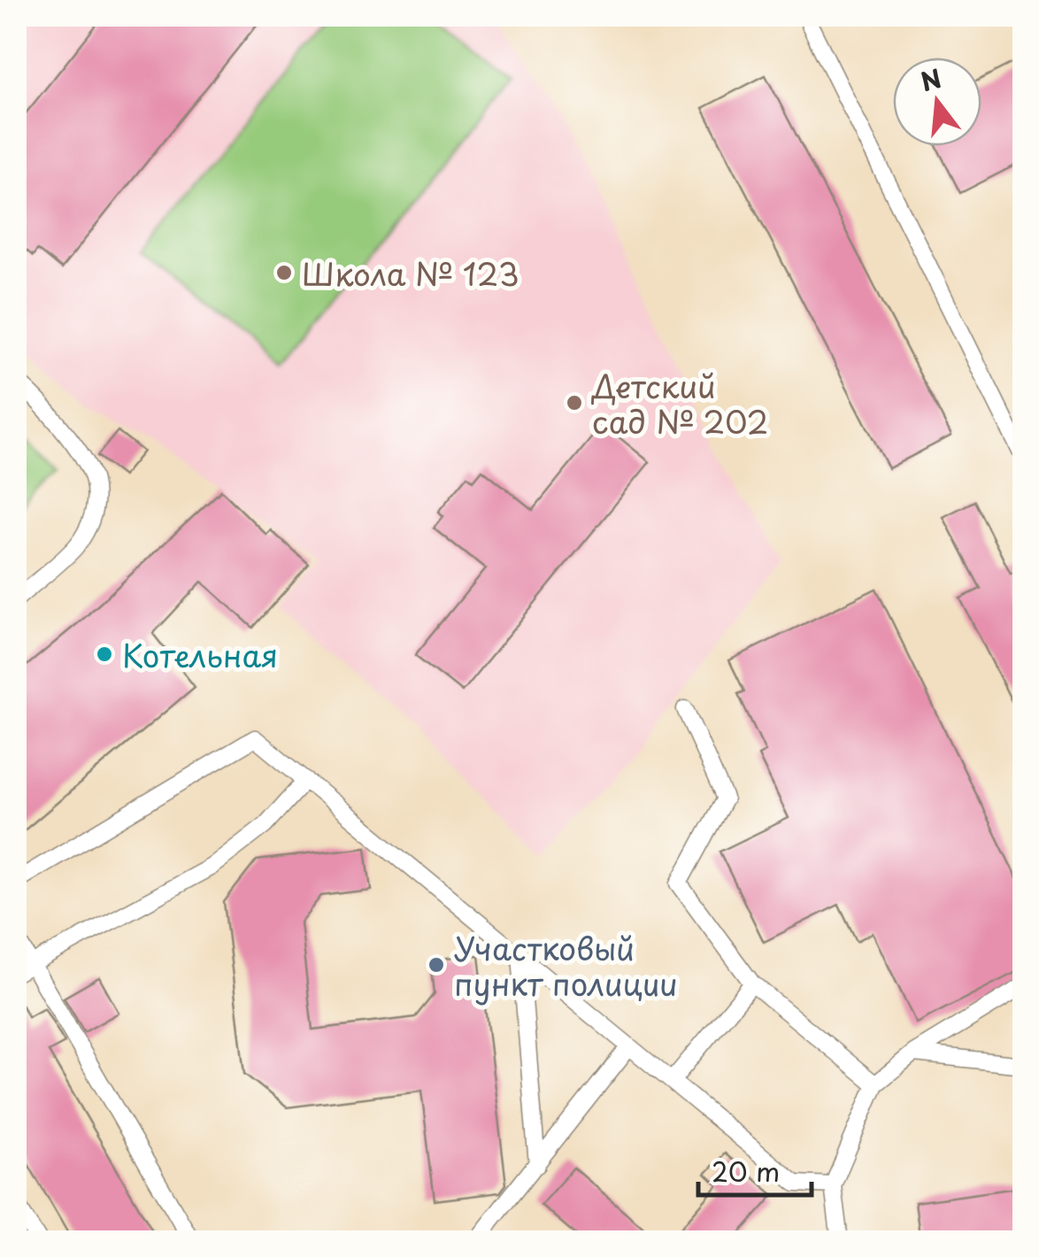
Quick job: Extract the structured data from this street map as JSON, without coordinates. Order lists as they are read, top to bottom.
{
  "places": [
    "Школа № 123",
    "Детский сад № 202",
    "Котельная",
    "Участковый пункт полиции"
  ],
  "scale_bar": "20 m",
  "north": "top"
}
